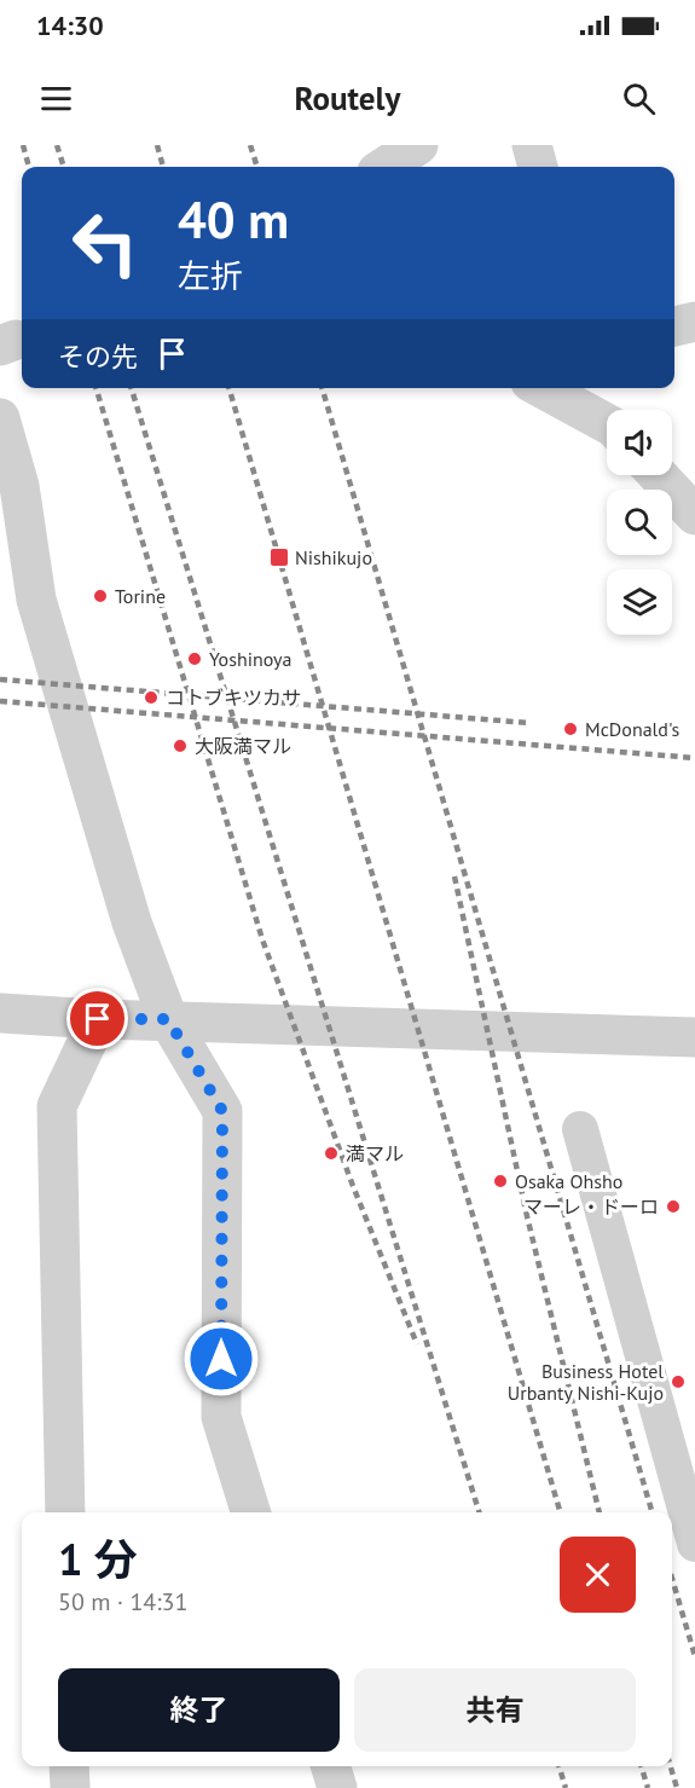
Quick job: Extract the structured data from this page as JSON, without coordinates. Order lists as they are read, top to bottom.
{
  "places": {
    "transit": ["Nishikujo"],
    "other": [
      "Torine",
      "Yoshinoya",
      "コトブキツカサ",
      "McDonald's",
      "大阪満マル",
      "満マル",
      "Osaka Ohsho",
      "マーレ・ドーロ",
      "Business Hotel Urbanty Nishi-Kujo"
    ]
  },
  "page": {
    "status": "14:30",
    "header": "Routely",
    "turn": ["40 m", "左折"],
    "then": "その先",
    "heading": ["1 分", "50 m · 14:31"],
    "buttons": ["終了", "共有"]
  }
}
